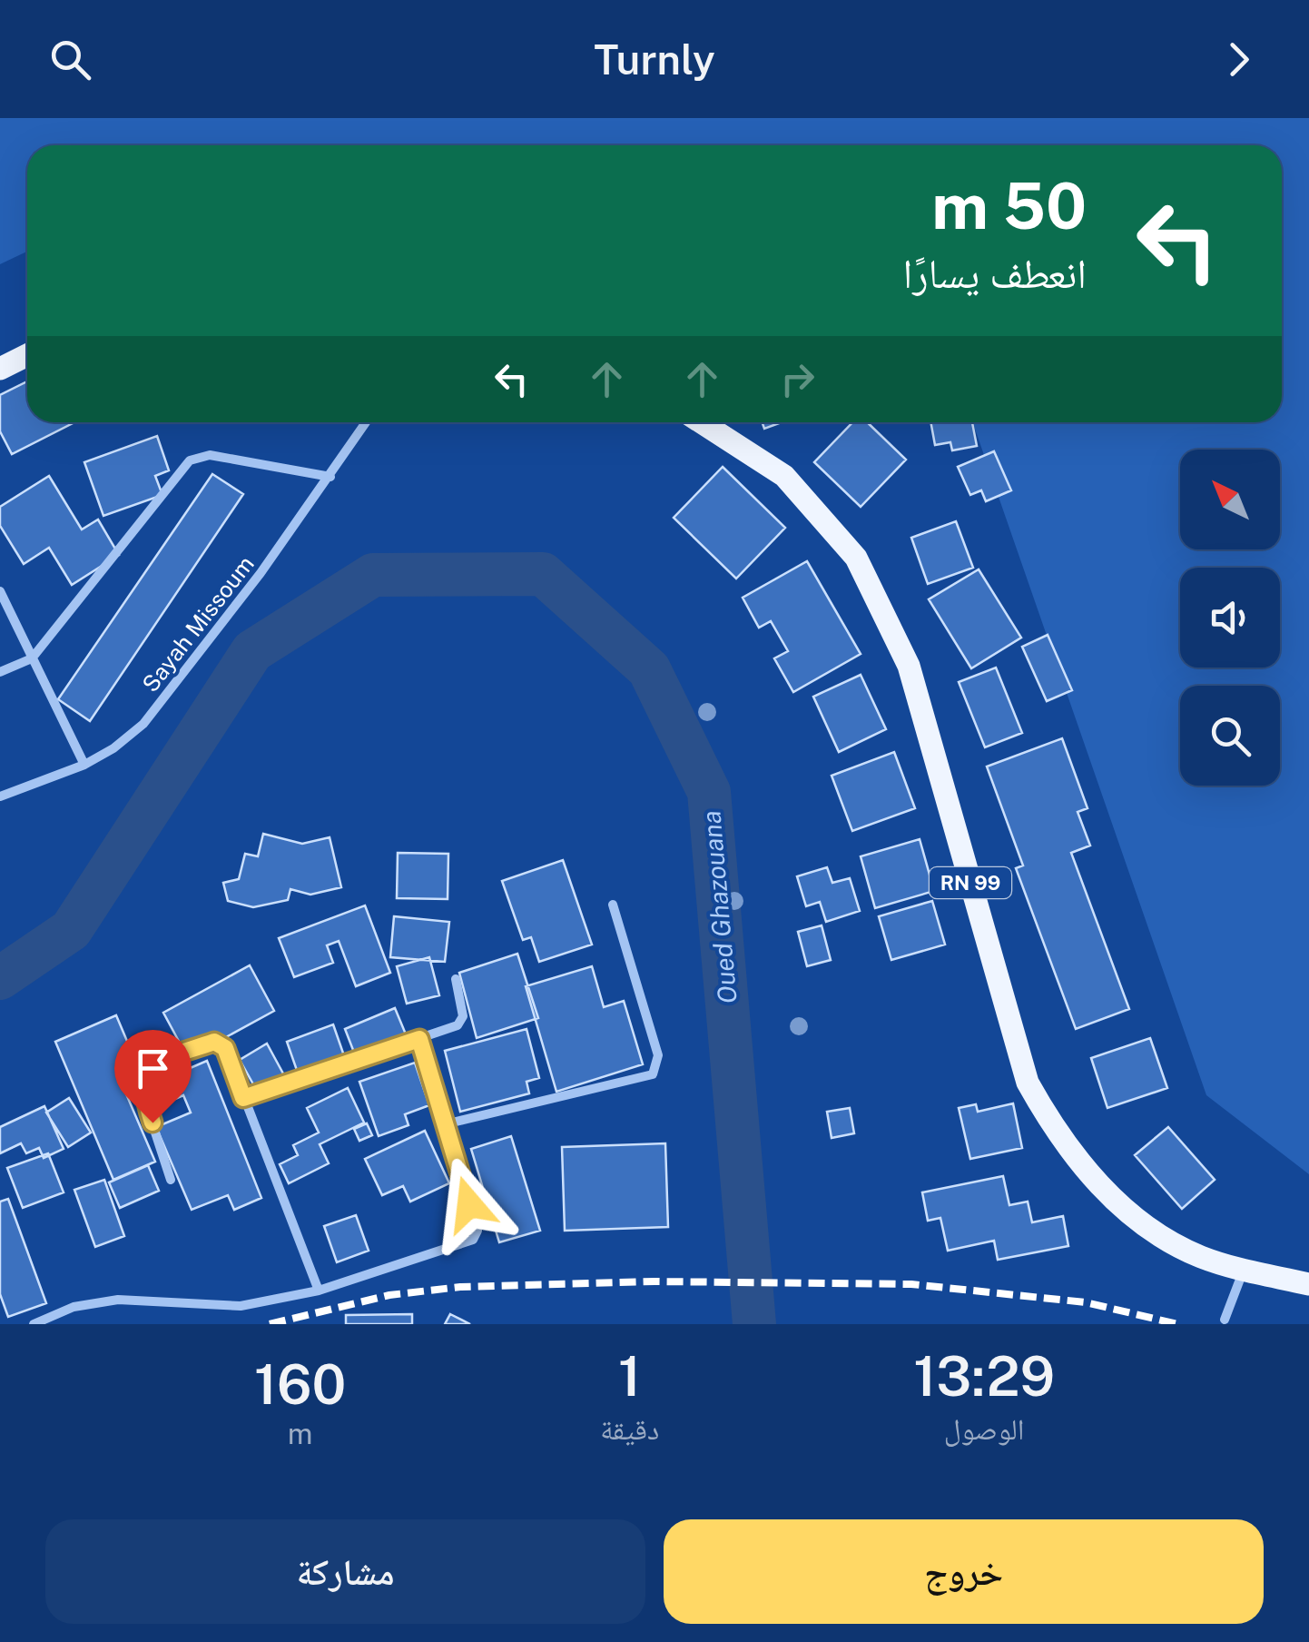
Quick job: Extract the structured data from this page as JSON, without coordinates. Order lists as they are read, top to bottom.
{
  "streets": {
    "main road": ["RN 99"],
    "street": ["Sayah Missoum"]
  },
  "water": ["Oued Ghazouana"],
  "north": "top left",
  "page": {
    "header": "Turnly",
    "turn": ["50 m", "انعطف يسارًا"],
    "eta": [
      "13:29",
      "الوصول",
      "1",
      "دقيقة",
      "160",
      "m"
    ],
    "buttons": ["خروج", "مشاركة"]
  }
}
